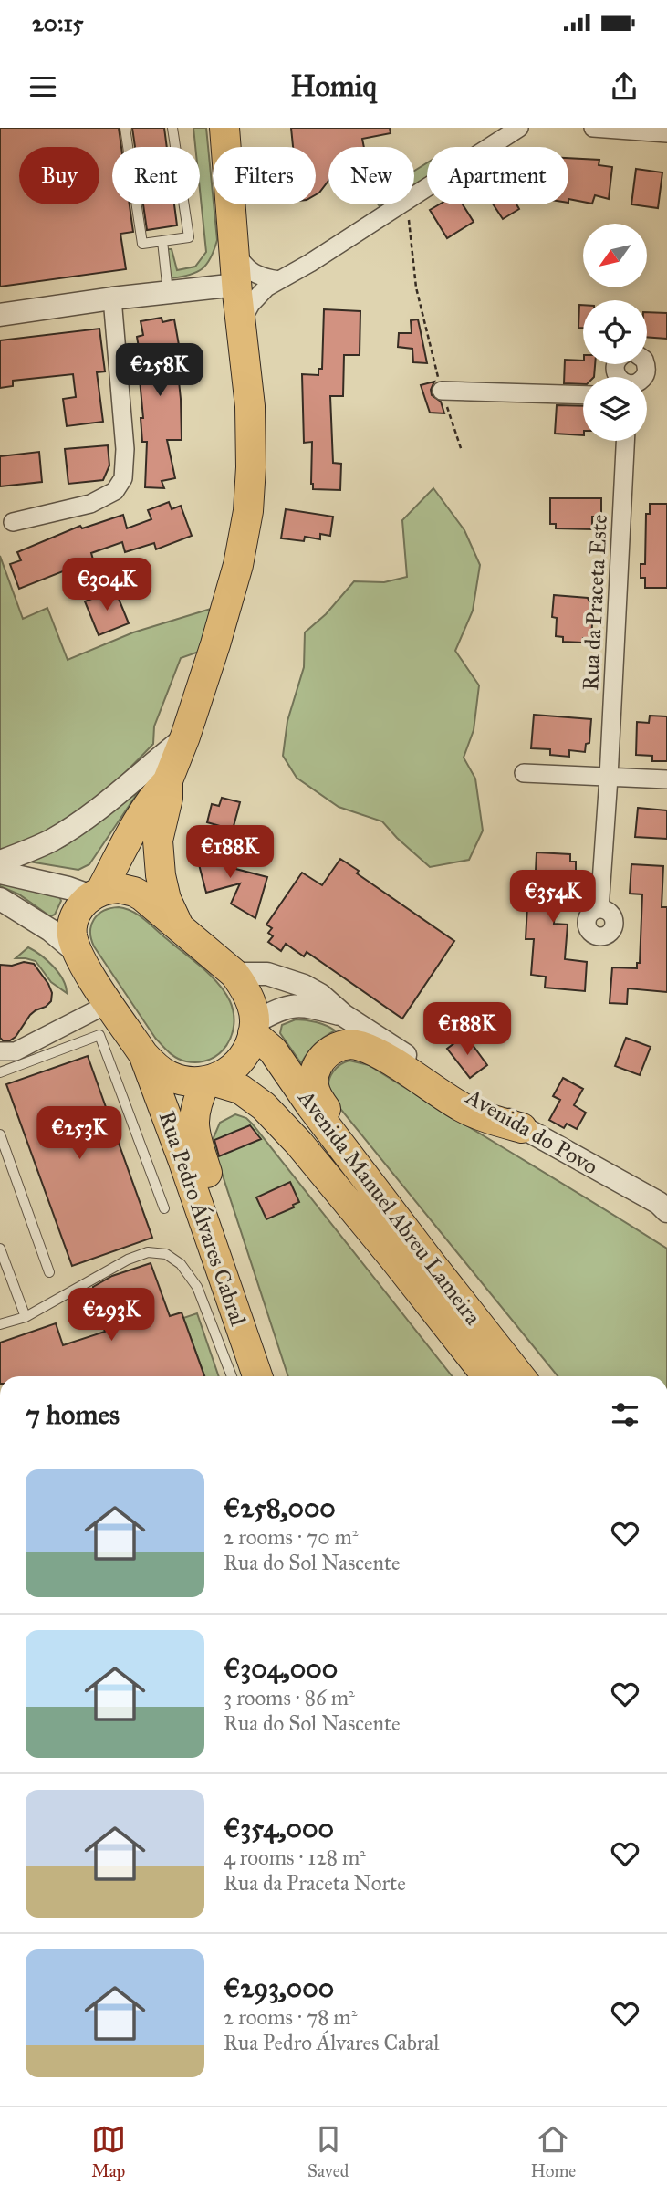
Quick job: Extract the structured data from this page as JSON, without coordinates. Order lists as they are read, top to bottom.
{
  "streets": {
    "main road": ["Avenida Manuel Abreu Lameira", "Rua Pedro Álvares Cabral"],
    "street": ["Rua da Praceta Este", "Avenida do Povo"]
  },
  "crossings": [
    ["Avenida do Povo", "Avenida Manuel Abreu Lameira"],
    ["Avenida Manuel Abreu Lameira", "Rua Pedro Álvares Cabral"]
  ],
  "north": "bottom left",
  "page": {
    "status": "20:15",
    "header": "Homiq",
    "chip": [
      "Buy",
      "Rent",
      "Filters",
      "New",
      "Apartment"
    ],
    "price": [
      "€258K",
      "€304K",
      "€188K",
      "€354K",
      "€188K",
      "€253K",
      "€293K"
    ],
    "heading": "7 homes",
    "list": [
      {
        "name": "€258,000",
        "note": "2 rooms · 70 m² · Rua do Sol Nascente"
      },
      {
        "name": "€304,000",
        "note": "3 rooms · 86 m² · Rua do Sol Nascente"
      },
      {
        "name": "€354,000",
        "note": "4 rooms · 128 m² · Rua da Praceta Norte"
      },
      {
        "name": "€293,000",
        "note": "2 rooms · 78 m² · Rua Pedro Álvares Cabral"
      }
    ],
    "tabs": ["Map", "Saved", "Home"]
  }
}
